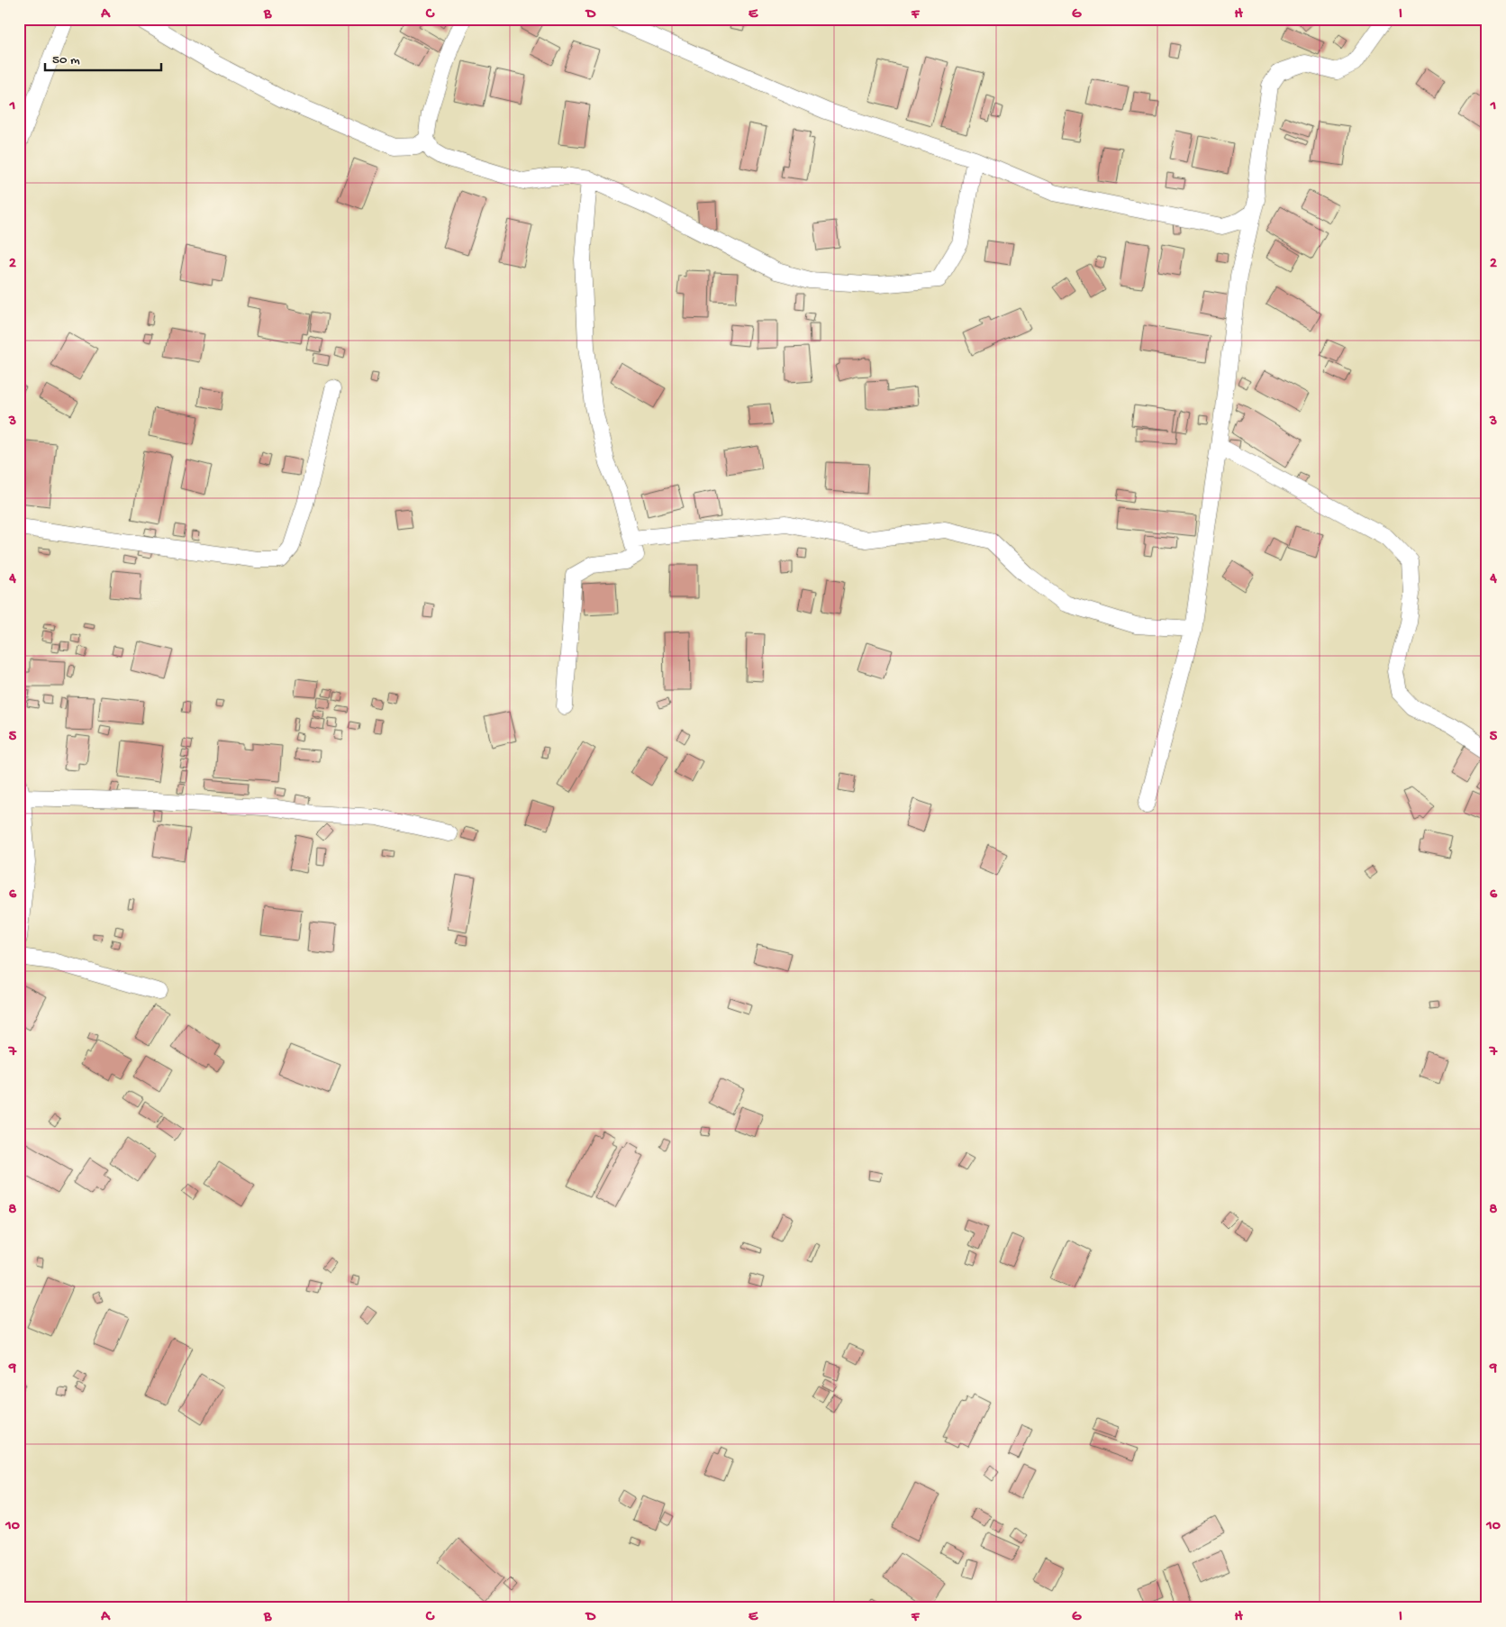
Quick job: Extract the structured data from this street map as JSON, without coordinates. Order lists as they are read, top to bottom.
{
  "scale_bar": "50 m",
  "grid": {
    "columns": [
      "A",
      "B",
      "C",
      "D",
      "E",
      "F",
      "G",
      "H",
      "I"
    ],
    "rows": [
      "1",
      "2",
      "3",
      "4",
      "5",
      "6",
      "7",
      "8",
      "9",
      "10"
    ]
  }
}
